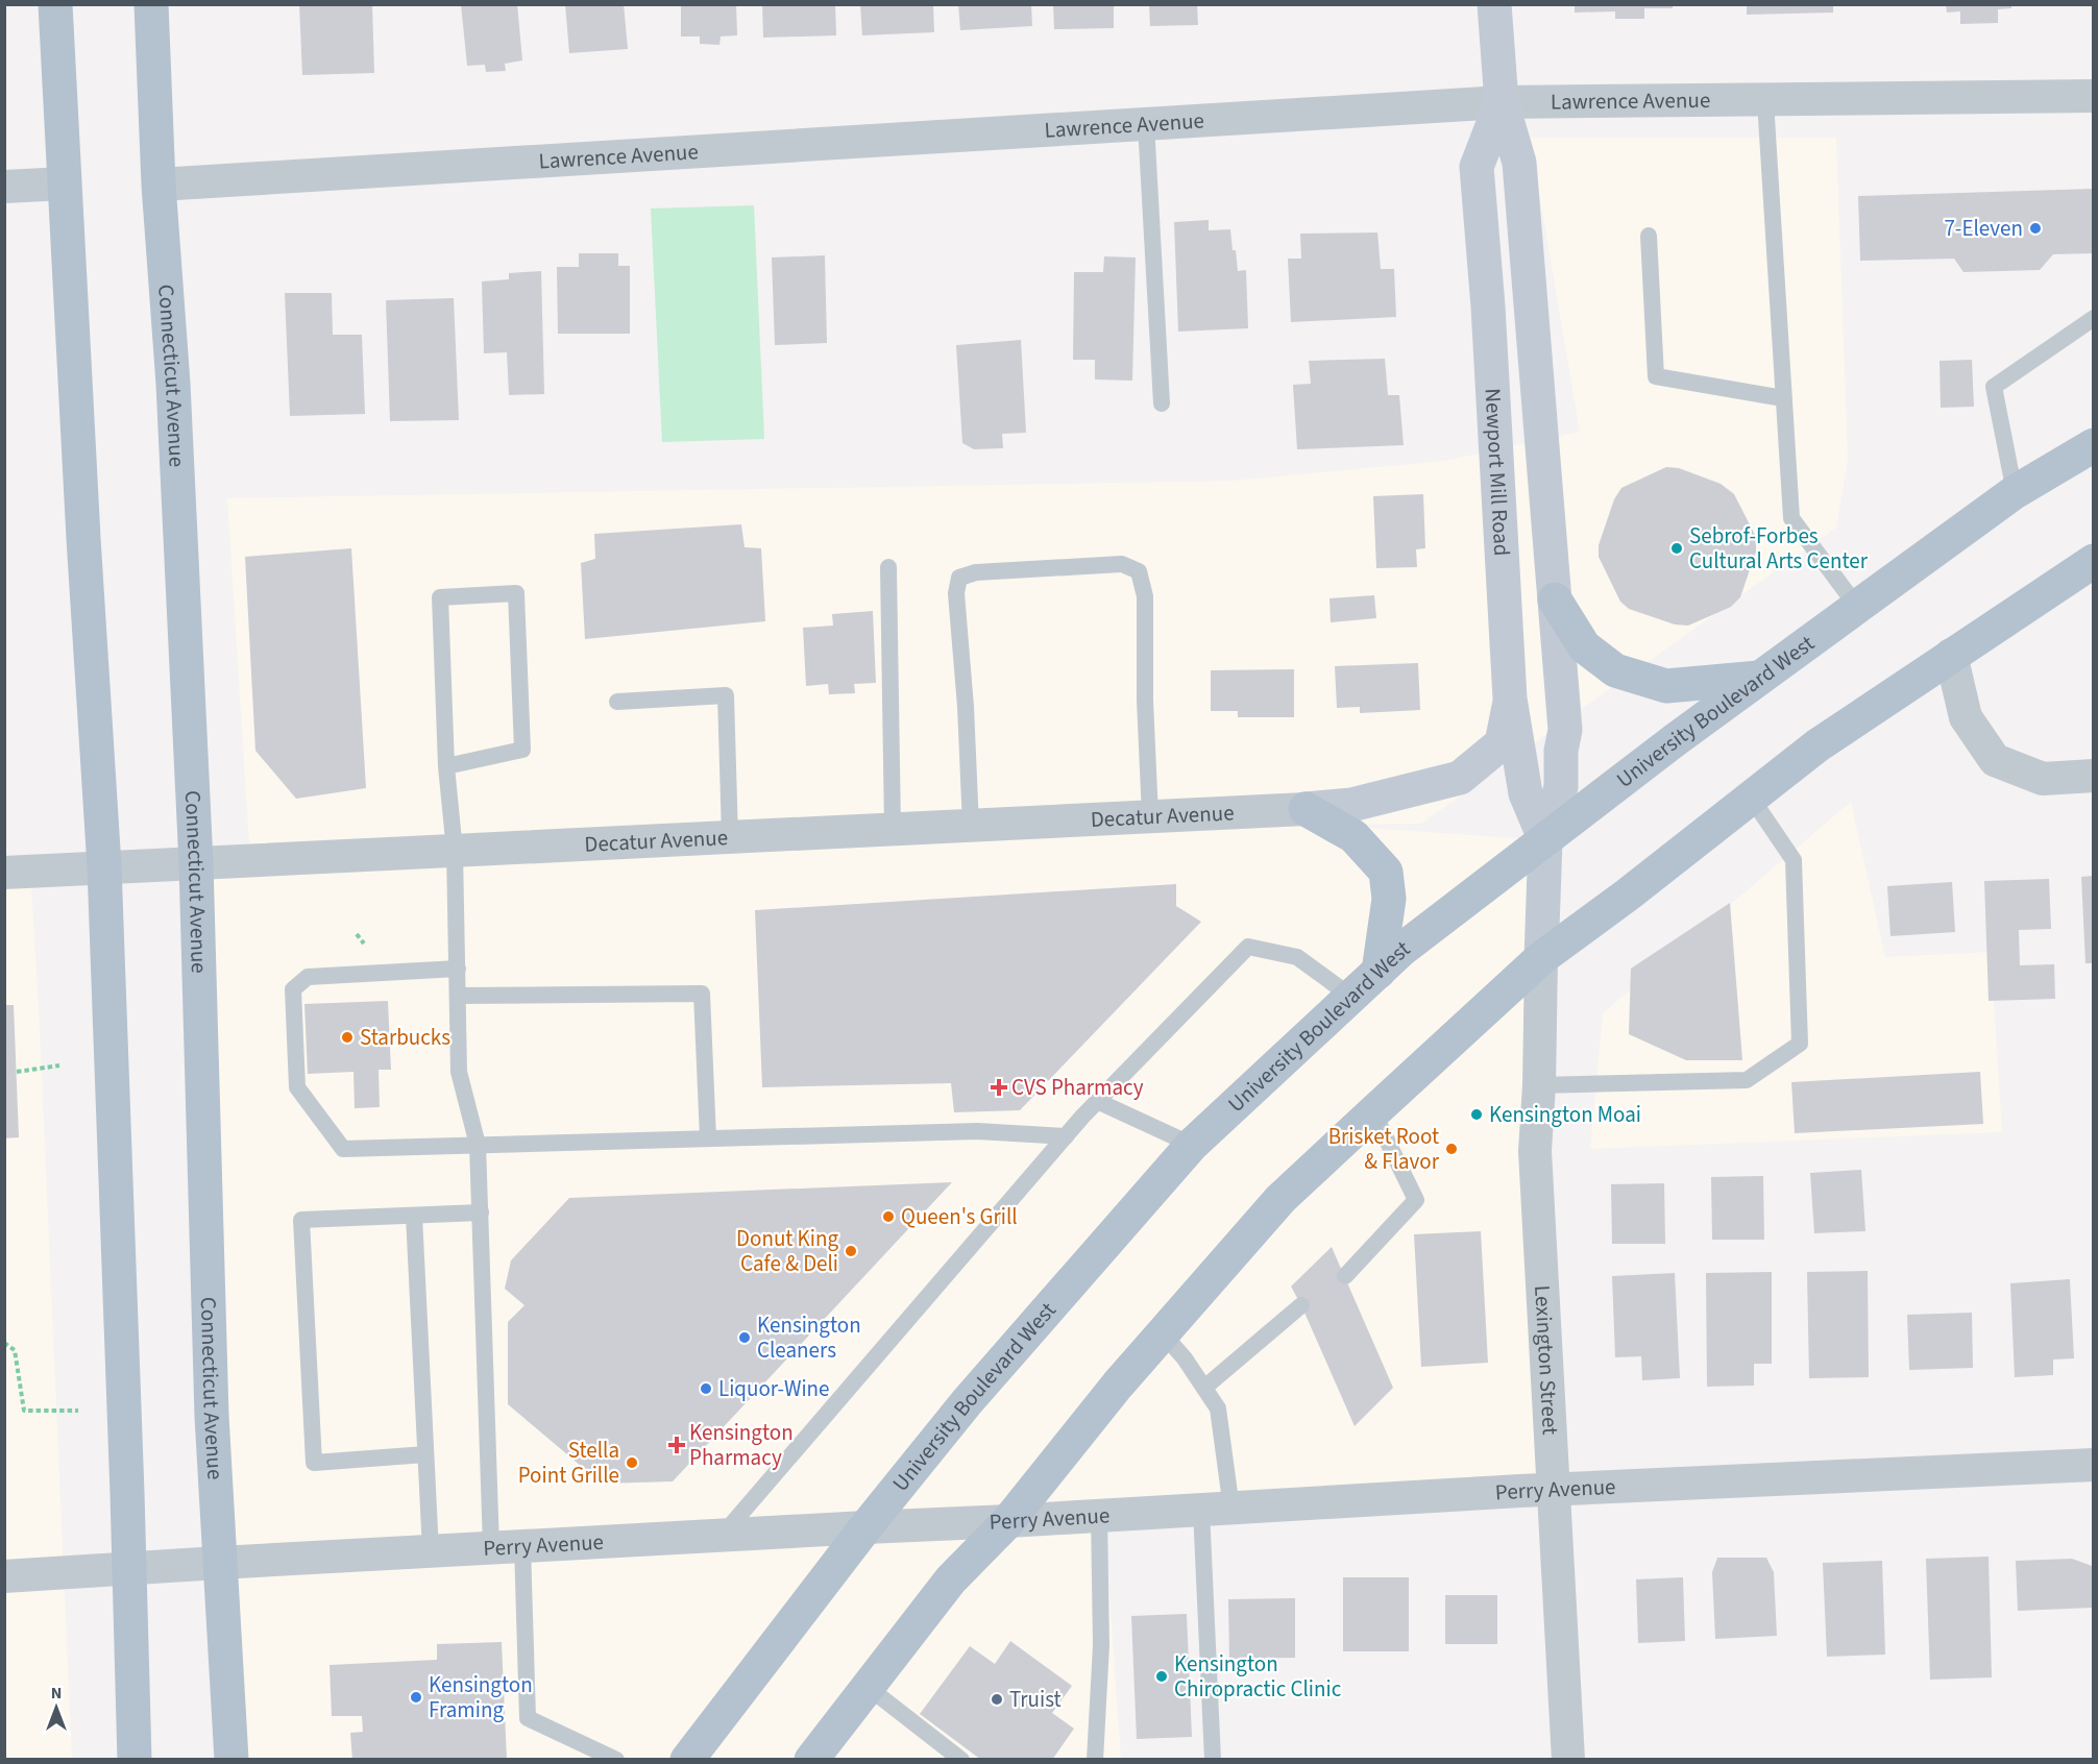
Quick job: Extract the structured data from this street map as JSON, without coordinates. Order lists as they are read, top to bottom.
{
  "streets": {
    "main road": ["Connecticut Avenue", "University Boulevard West"],
    "street": [
      "Lawrence Avenue",
      "Newport Mill Road",
      "Decatur Avenue",
      "Lexington Street",
      "Perry Avenue"
    ]
  },
  "crossings": [
    ["Lawrence Avenue", "Connecticut Avenue"],
    ["Lawrence Avenue", "Newport Mill Road"],
    ["Connecticut Avenue", "Decatur Avenue"],
    ["Connecticut Avenue", "Perry Avenue"],
    ["Newport Mill Road", "University Boulevard West"],
    ["Newport Mill Road", "Lexington Street"],
    ["University Boulevard West", "Perry Avenue"],
    ["Lexington Street", "Perry Avenue"]
  ],
  "places": {
    "other": [
      "7-Eleven",
      "Sebrof-Forbes Cultural Arts Center",
      "Starbucks",
      "Kensington Moai",
      "Brisket Root & Flavor",
      "Queen's Grill",
      "Donut King Cafe & Deli",
      "Kensington Cleaners",
      "Liquor-Wine",
      "Stella Point Grille",
      "Kensington Chiropractic Clinic",
      "Kensington Framing",
      "Truist"
    ],
    "health": ["CVS Pharmacy", "Kensington Pharmacy"]
  },
  "north": "top"
}
